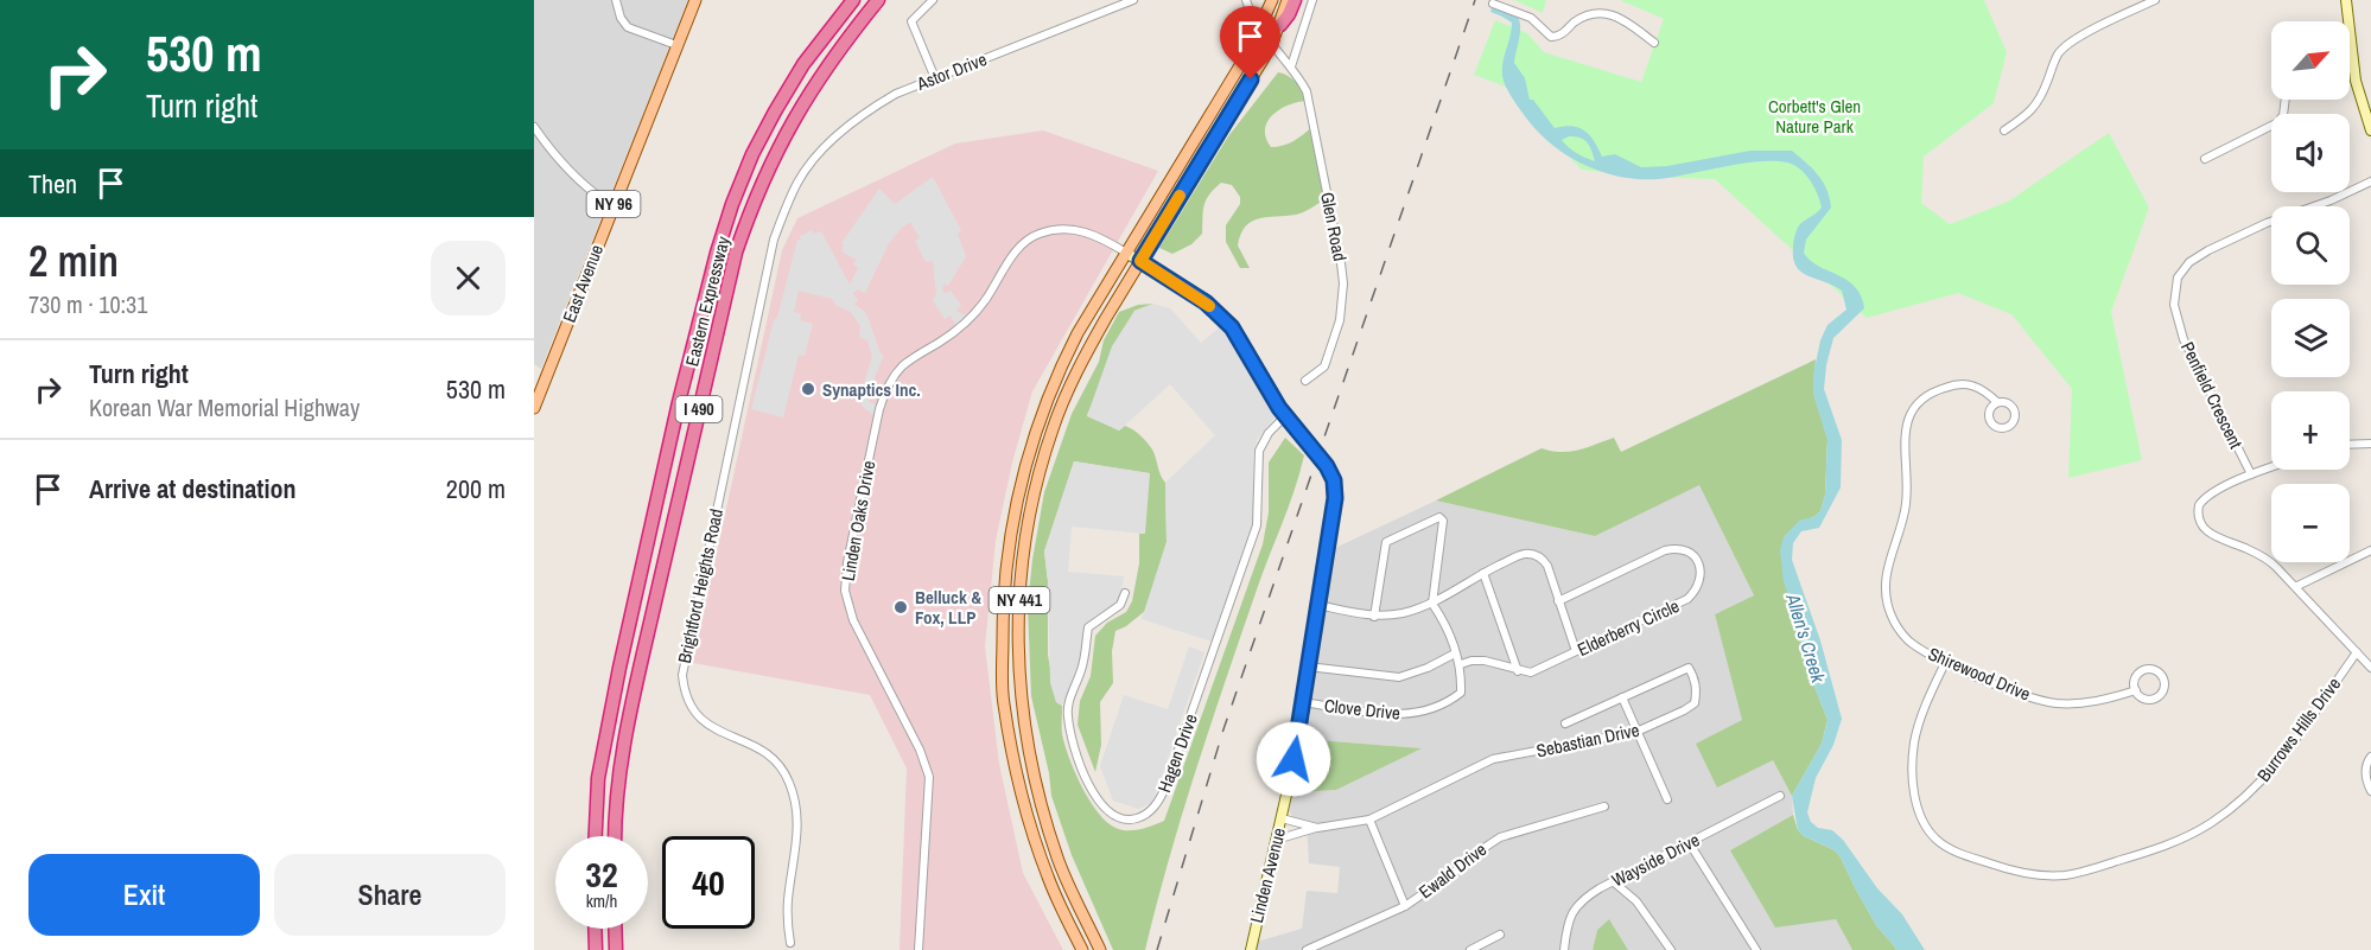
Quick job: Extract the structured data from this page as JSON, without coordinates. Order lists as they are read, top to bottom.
{
  "streets": {
    "highway": ["Eastern Expressway", "I 490"],
    "main road": ["NY 96", "East Avenue", "NY 441"],
    "street": [
      "Astor Drive",
      "Glen Road",
      "Penfield Crescent",
      "Linden Oaks Drive",
      "Brightford Heights Road",
      "Elderberry Circle",
      "Shirewood Drive",
      "Clove Drive",
      "Burrows Hills Drive",
      "Sebastian Drive",
      "Hagen Drive",
      "Wayside Drive",
      "Ewald Drive",
      "Linden Avenue"
    ]
  },
  "crossings": [
    ["Astor Drive", "Brightford Heights Road"],
    ["Glen Road", "NY 441"],
    ["Linden Oaks Drive", "NY 441"],
    ["Linden Oaks Drive", "Linden Avenue"],
    ["NY 441", "Linden Avenue"],
    ["Shirewood Drive", "Burrows Hills Drive"],
    ["Clove Drive", "Linden Avenue"],
    ["Sebastian Drive", "Linden Avenue"],
    ["Hagen Drive", "Linden Avenue"]
  ],
  "water": ["Allen's Creek"],
  "parks": ["Corbett's Glen Nature Park"],
  "places": ["Synaptics Inc.", "Belluck & Fox, LLP"],
  "north": "top right",
  "page": {
    "turn": ["530 m", "Turn right"],
    "map_buttons": ["+", "−"],
    "then": "Then",
    "heading": ["2 min", "730 m · 10:31"],
    "list": [
      {
        "name": "Turn right",
        "note": "Korean War Memorial Highway",
        "value": "530 m"
      },
      {
        "name": "Arrive at destination",
        "value": "200 m"
      }
    ],
    "speed": "32 km/h",
    "limit": "40",
    "buttons": ["Exit", "Share"]
  }
}
